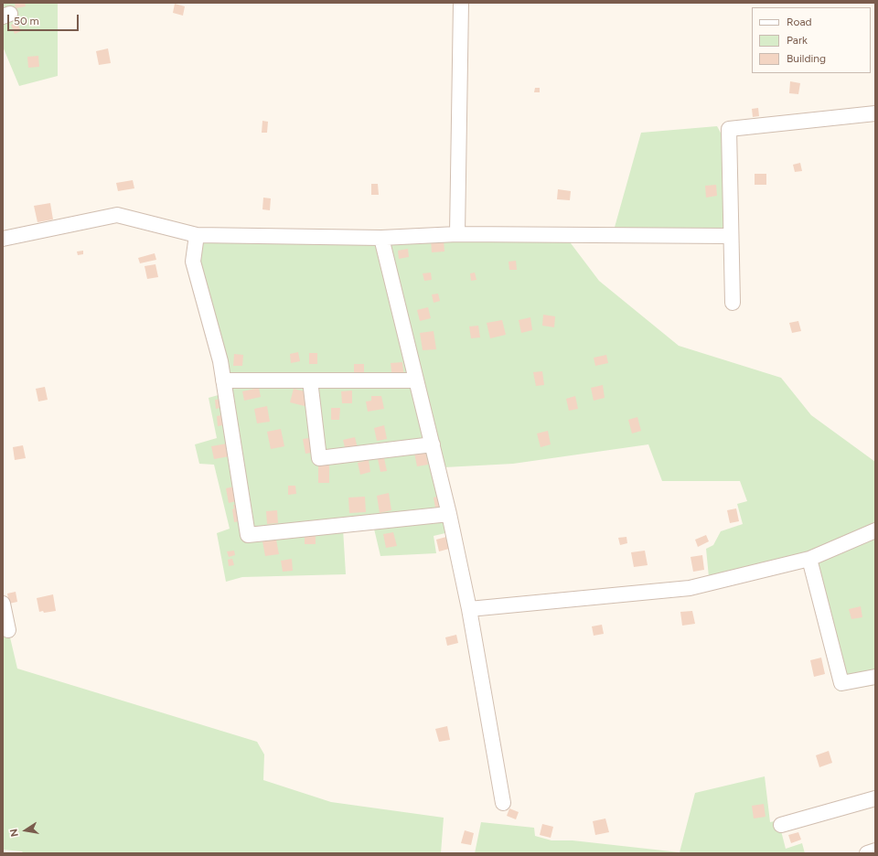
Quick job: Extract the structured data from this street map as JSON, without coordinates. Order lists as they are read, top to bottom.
{
  "legend": ["Road", "Park", "Building"],
  "scale_bar": "50 m",
  "north": "left"
}
